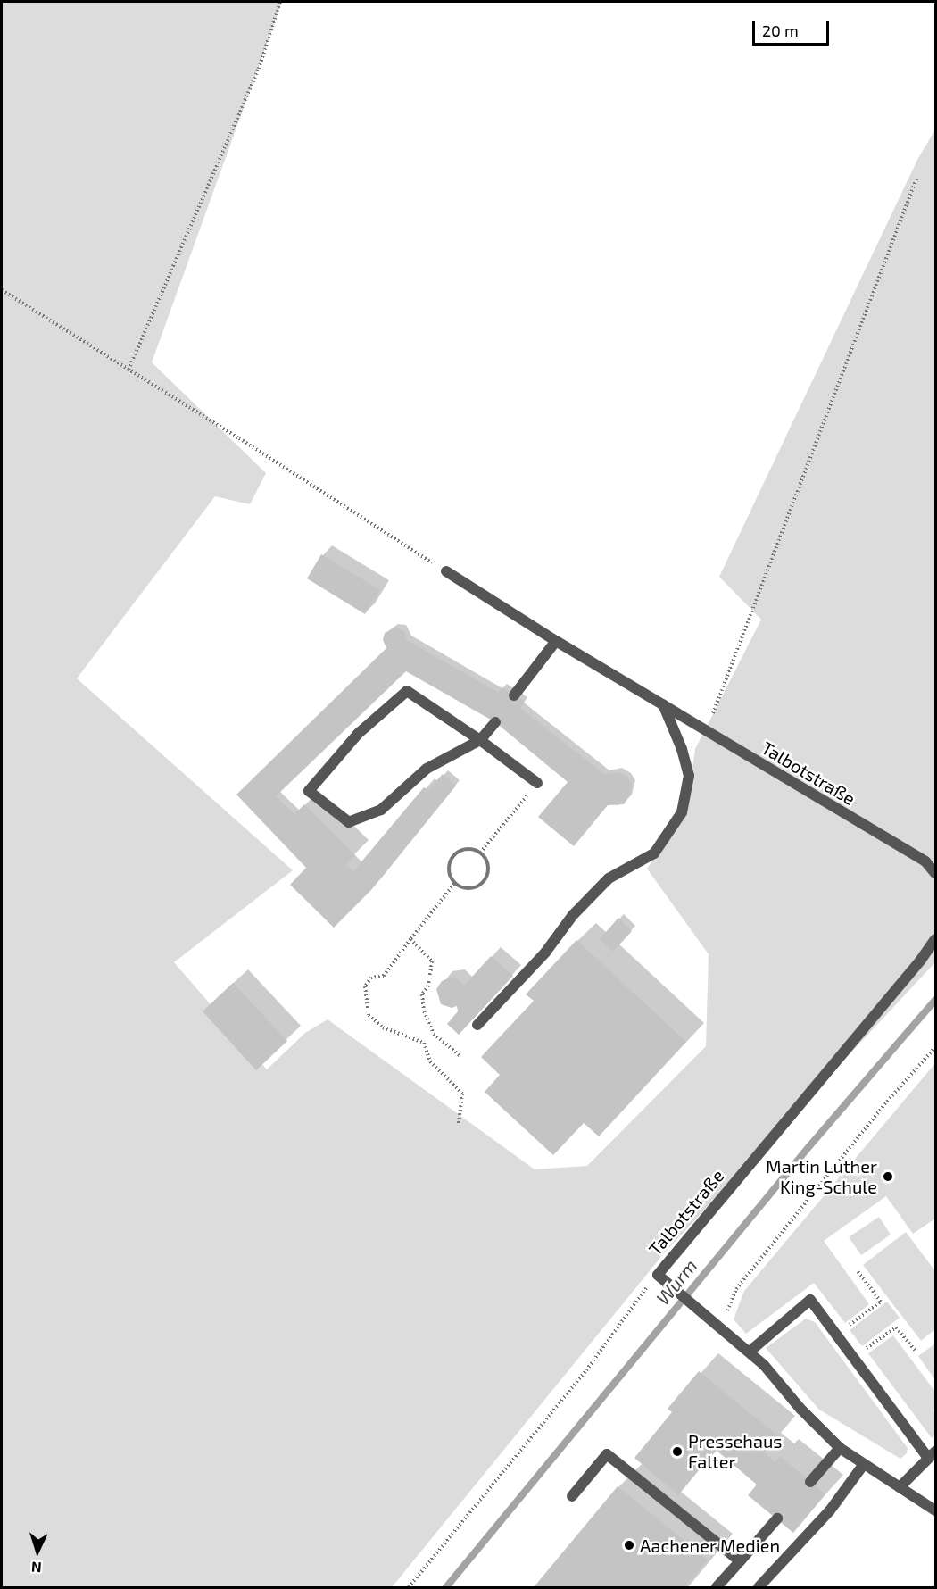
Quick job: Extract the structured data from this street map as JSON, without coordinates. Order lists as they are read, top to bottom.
{
  "streets": {
    "street": ["Talbotstraße"]
  },
  "water": ["Wurm"],
  "places": ["Martin Luther King-Schule", "Pressehaus Falter", "Aachener Medien"],
  "scale_bar": "20 m",
  "north": "bottom"
}
